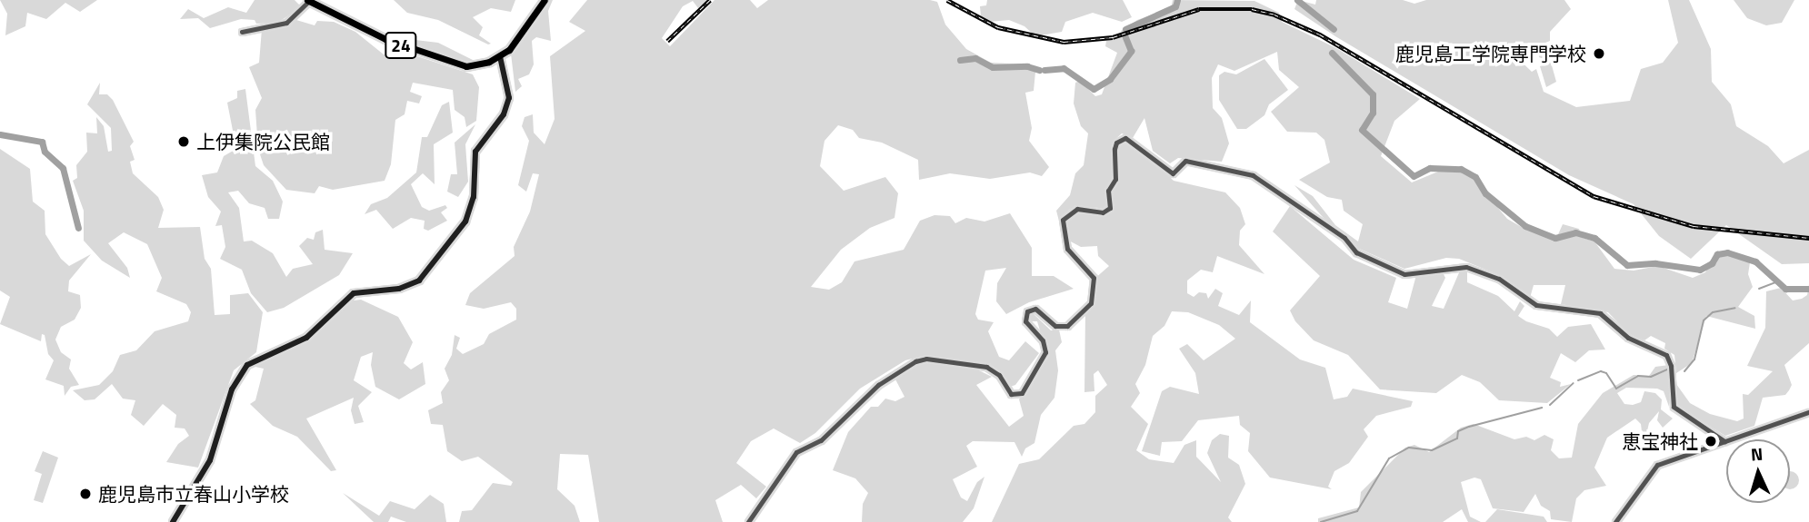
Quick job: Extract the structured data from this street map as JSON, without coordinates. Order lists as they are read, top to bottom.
{
  "streets": {
    "main road": ["24"]
  },
  "places": [
    "鹿児島工学院専門学校",
    "上伊集院公民館",
    "恵宝神社",
    "鹿児島市立春山小学校"
  ],
  "north": "top"
}
